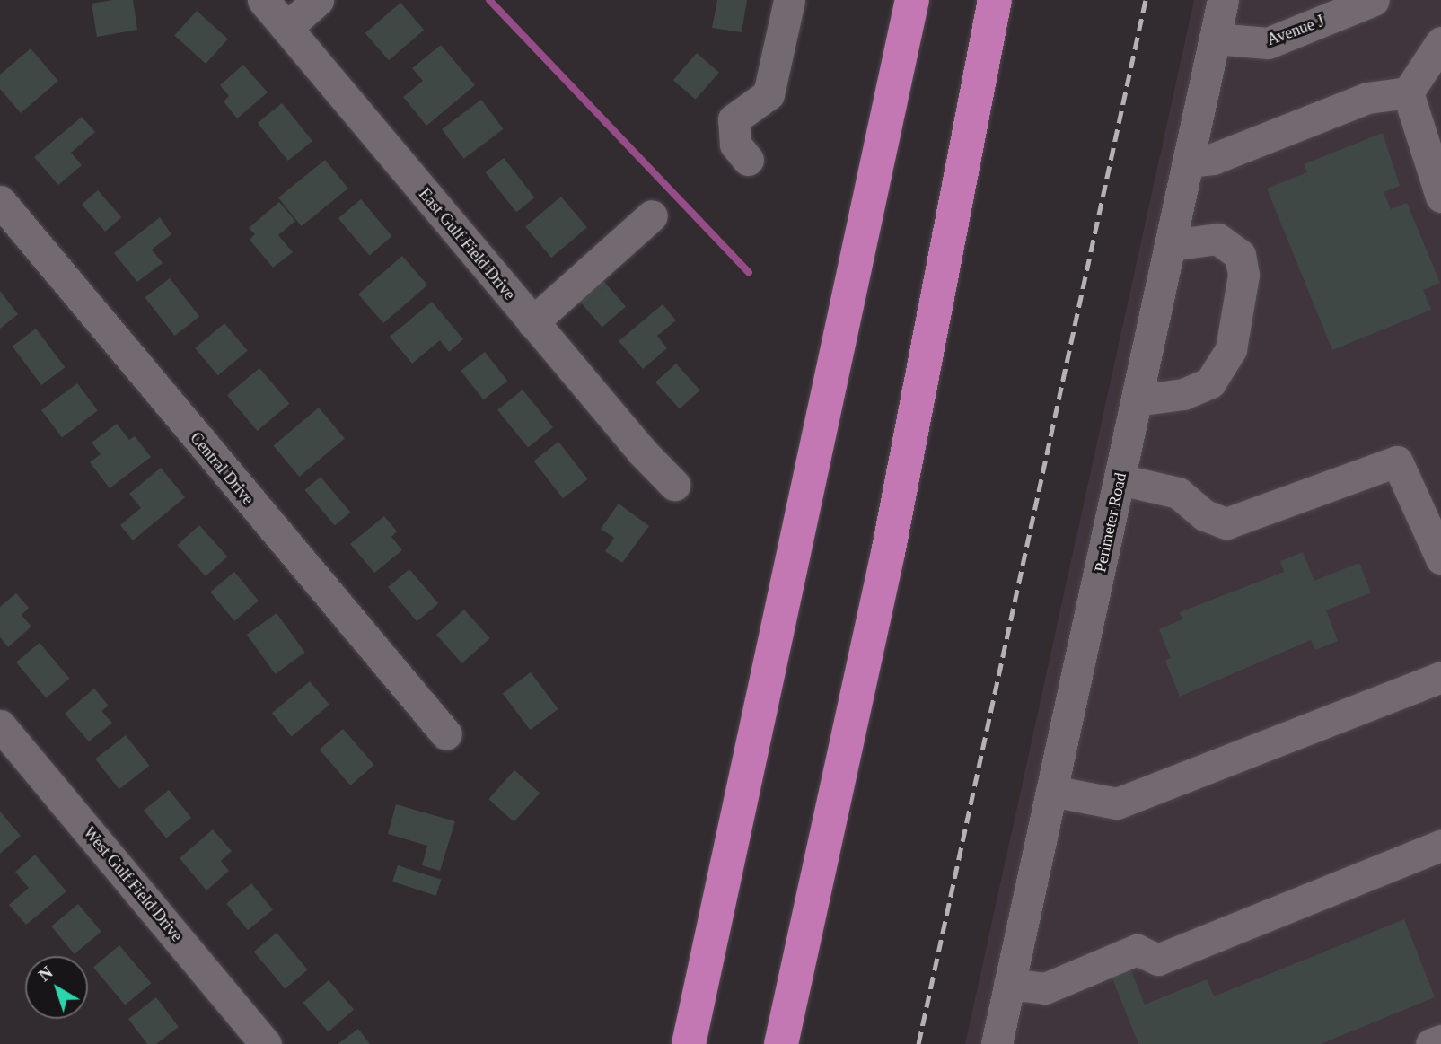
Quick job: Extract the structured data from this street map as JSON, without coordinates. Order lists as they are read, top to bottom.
{
  "streets": {
    "street": [
      "Avenue J",
      "East Gulf Field Drive",
      "Central Drive",
      "Perimeter Road",
      "West Gulf Field Drive"
    ]
  },
  "crossings": [
    ["Avenue J", "Perimeter Road"]
  ],
  "north": "top left"
}
